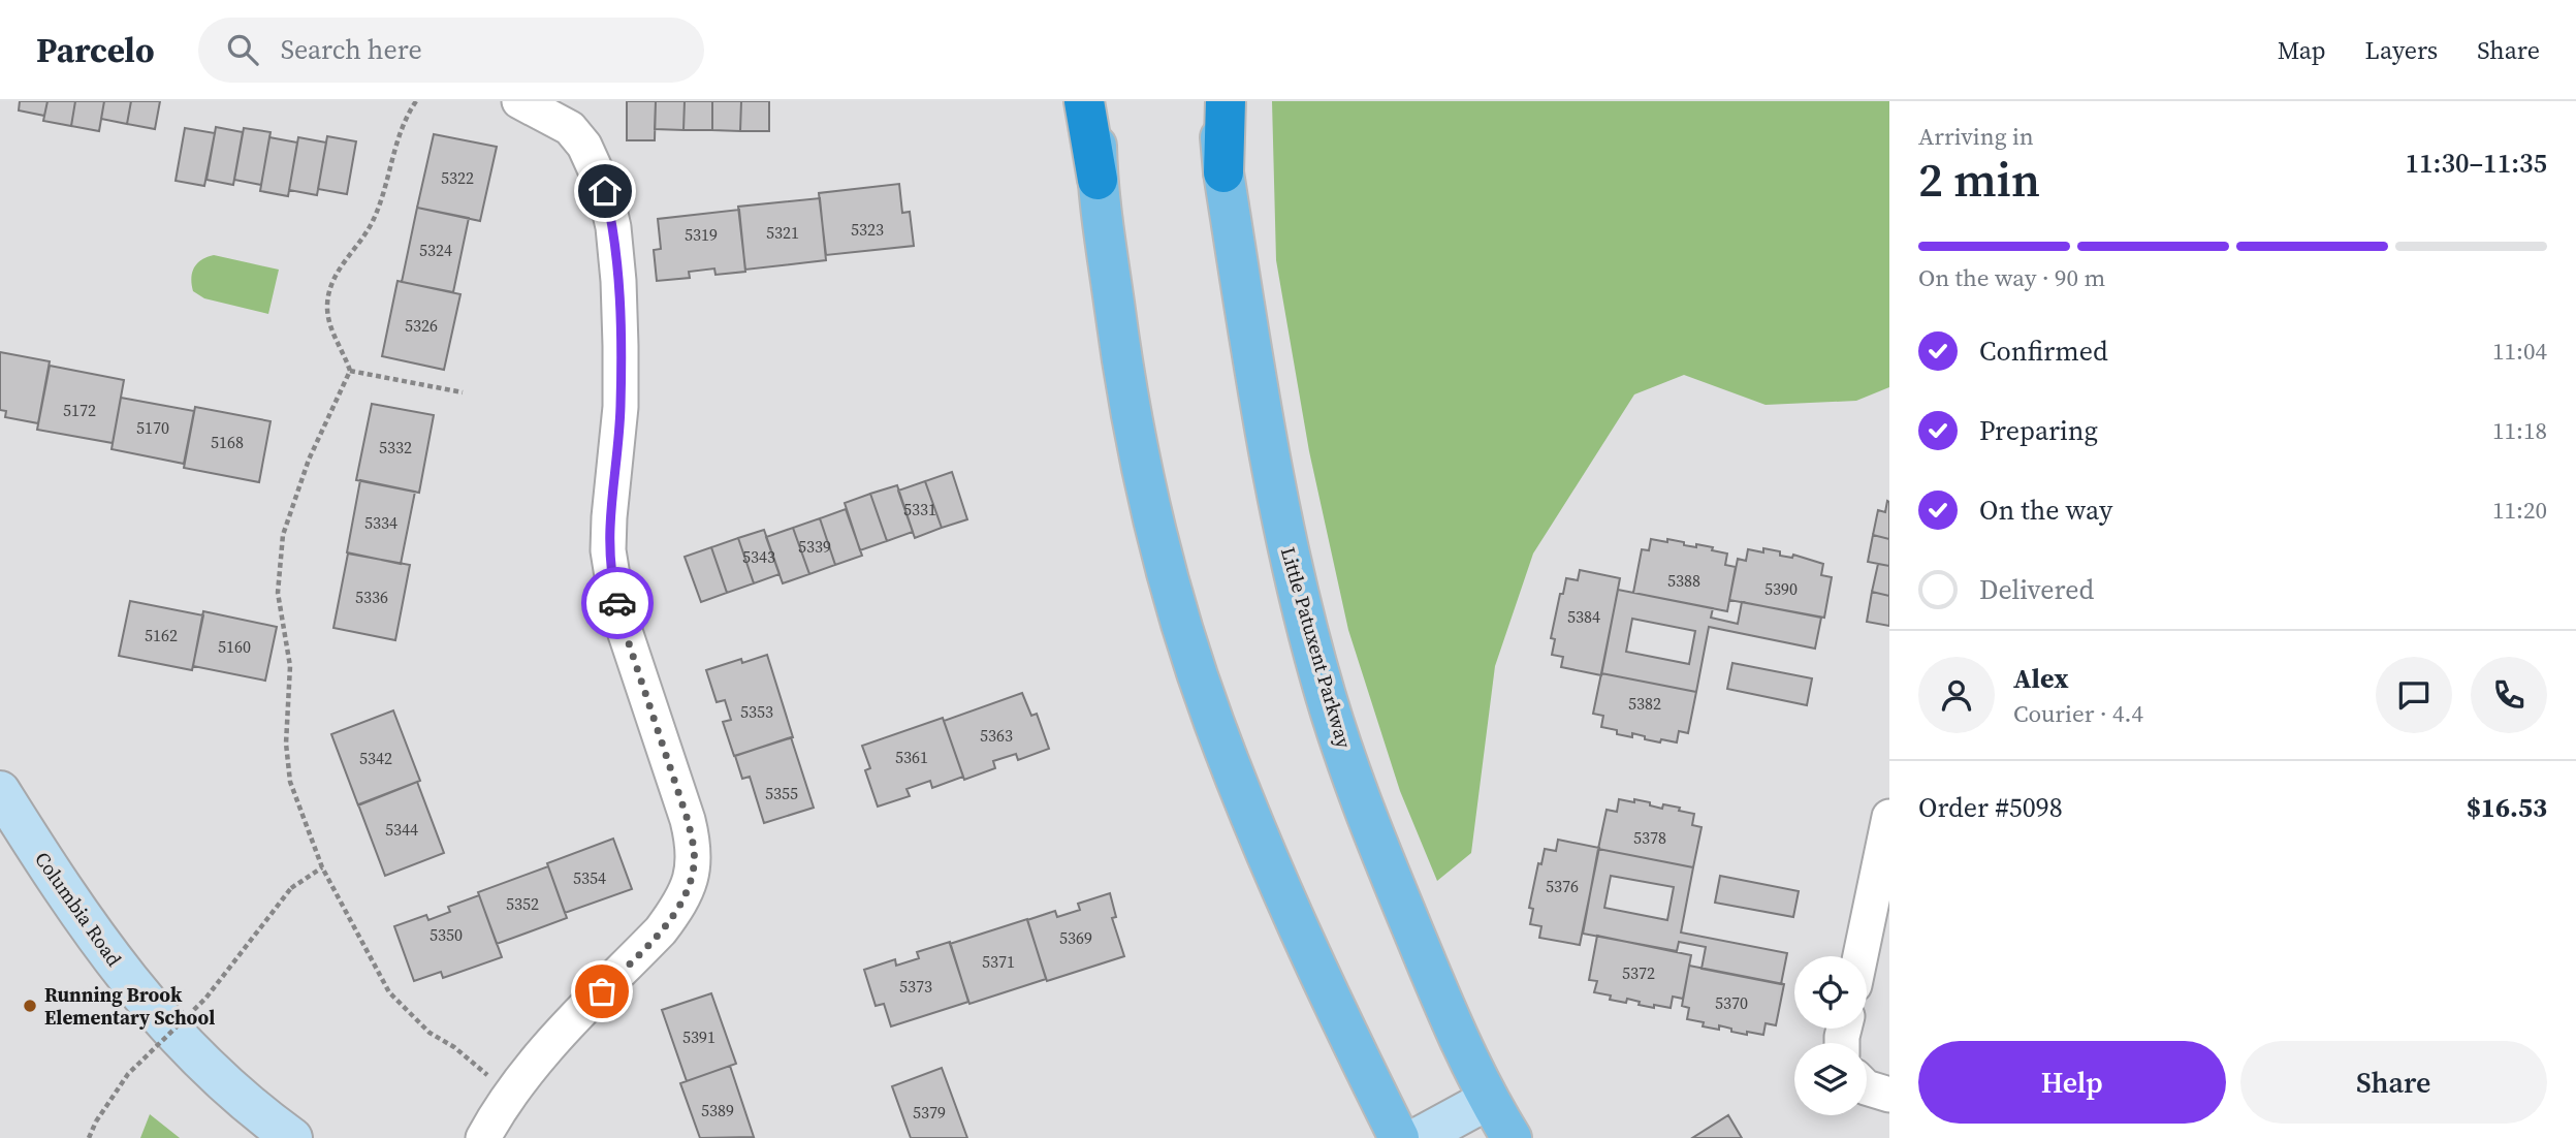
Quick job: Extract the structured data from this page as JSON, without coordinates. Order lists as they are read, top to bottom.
{
  "streets": {
    "main road": ["Little Patuxent Parkway", "Columbia Road"]
  },
  "places": ["Running Brook Elementary School"],
  "house_numbers": [
    "5322",
    "5323",
    "5321",
    "5319",
    "5324",
    "5326",
    "5172",
    "5170",
    "5168",
    "5332",
    "5331",
    "5334",
    "5339",
    "5343",
    "5388",
    "5390",
    "5336",
    "5384",
    "5162",
    "5160",
    "5382",
    "5353",
    "5363",
    "5361",
    "5342",
    "5355",
    "5344",
    "5378",
    "5354",
    "5376",
    "5352",
    "5350",
    "5369",
    "5371",
    "5372",
    "5373",
    "5370",
    "5391",
    "5389",
    "5379"
  ],
  "page": {
    "header": "Parcelo",
    "search": "Search here",
    "nav": ["Map", "Layers", "Share"],
    "heading": ["2 min", "Arriving in", "11:30–11:35"],
    "panel": [
      "Alex",
      "Courier · 4.4",
      "Order #5098",
      "$16.53"
    ],
    "bar": "On the way · 90 m",
    "list": [
      ["Confirmed", "11:04"],
      ["Preparing", "11:18"],
      ["On the way", "11:20"],
      "Delivered"
    ],
    "buttons": ["Help", "Share"]
  }
}
